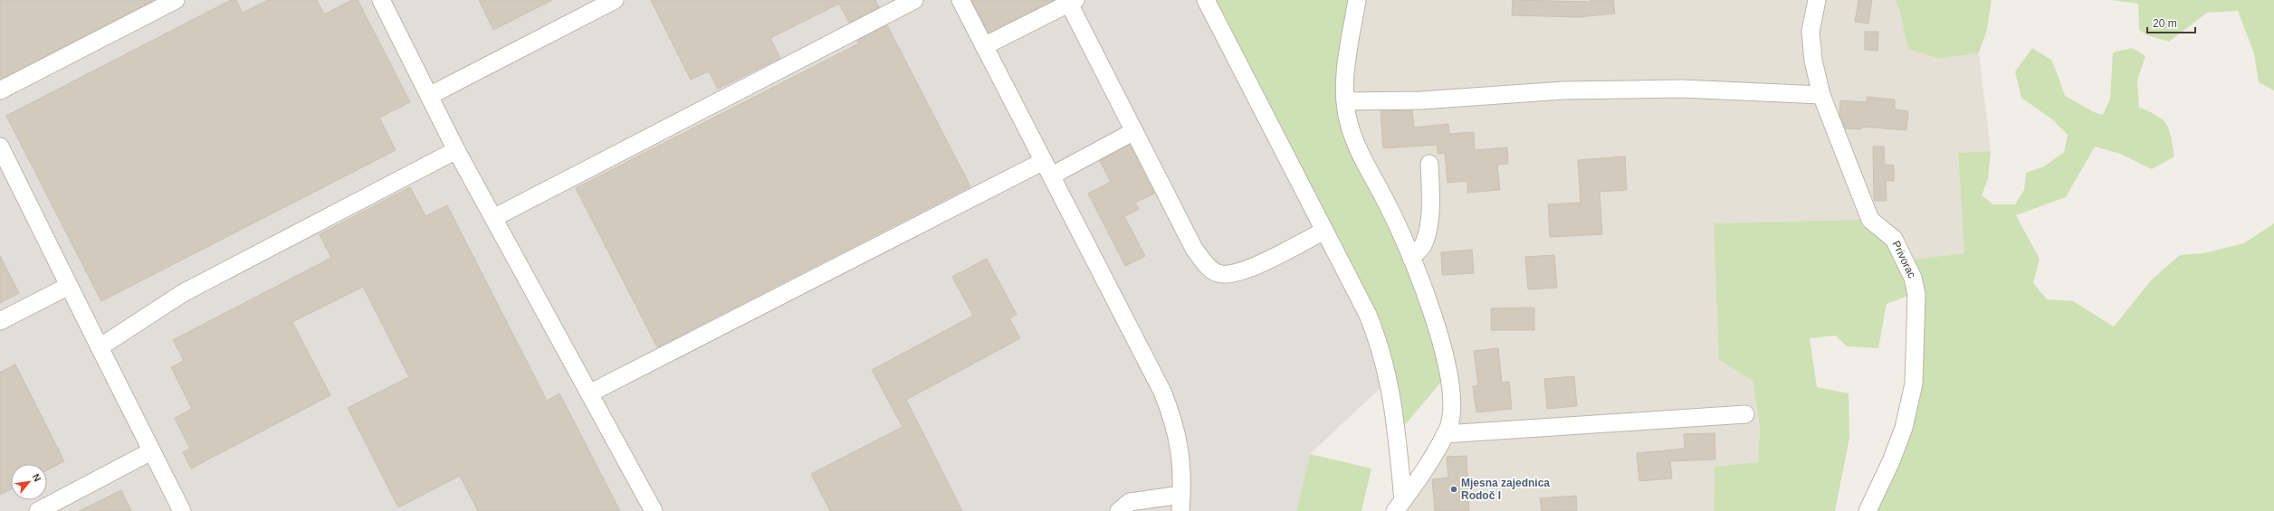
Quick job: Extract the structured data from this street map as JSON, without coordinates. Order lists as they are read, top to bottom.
{
  "streets": {
    "street": ["Privorac"]
  },
  "places": ["Mjesna zajednica Rodoč I"],
  "scale_bar": "20 m",
  "north": "top right"
}
